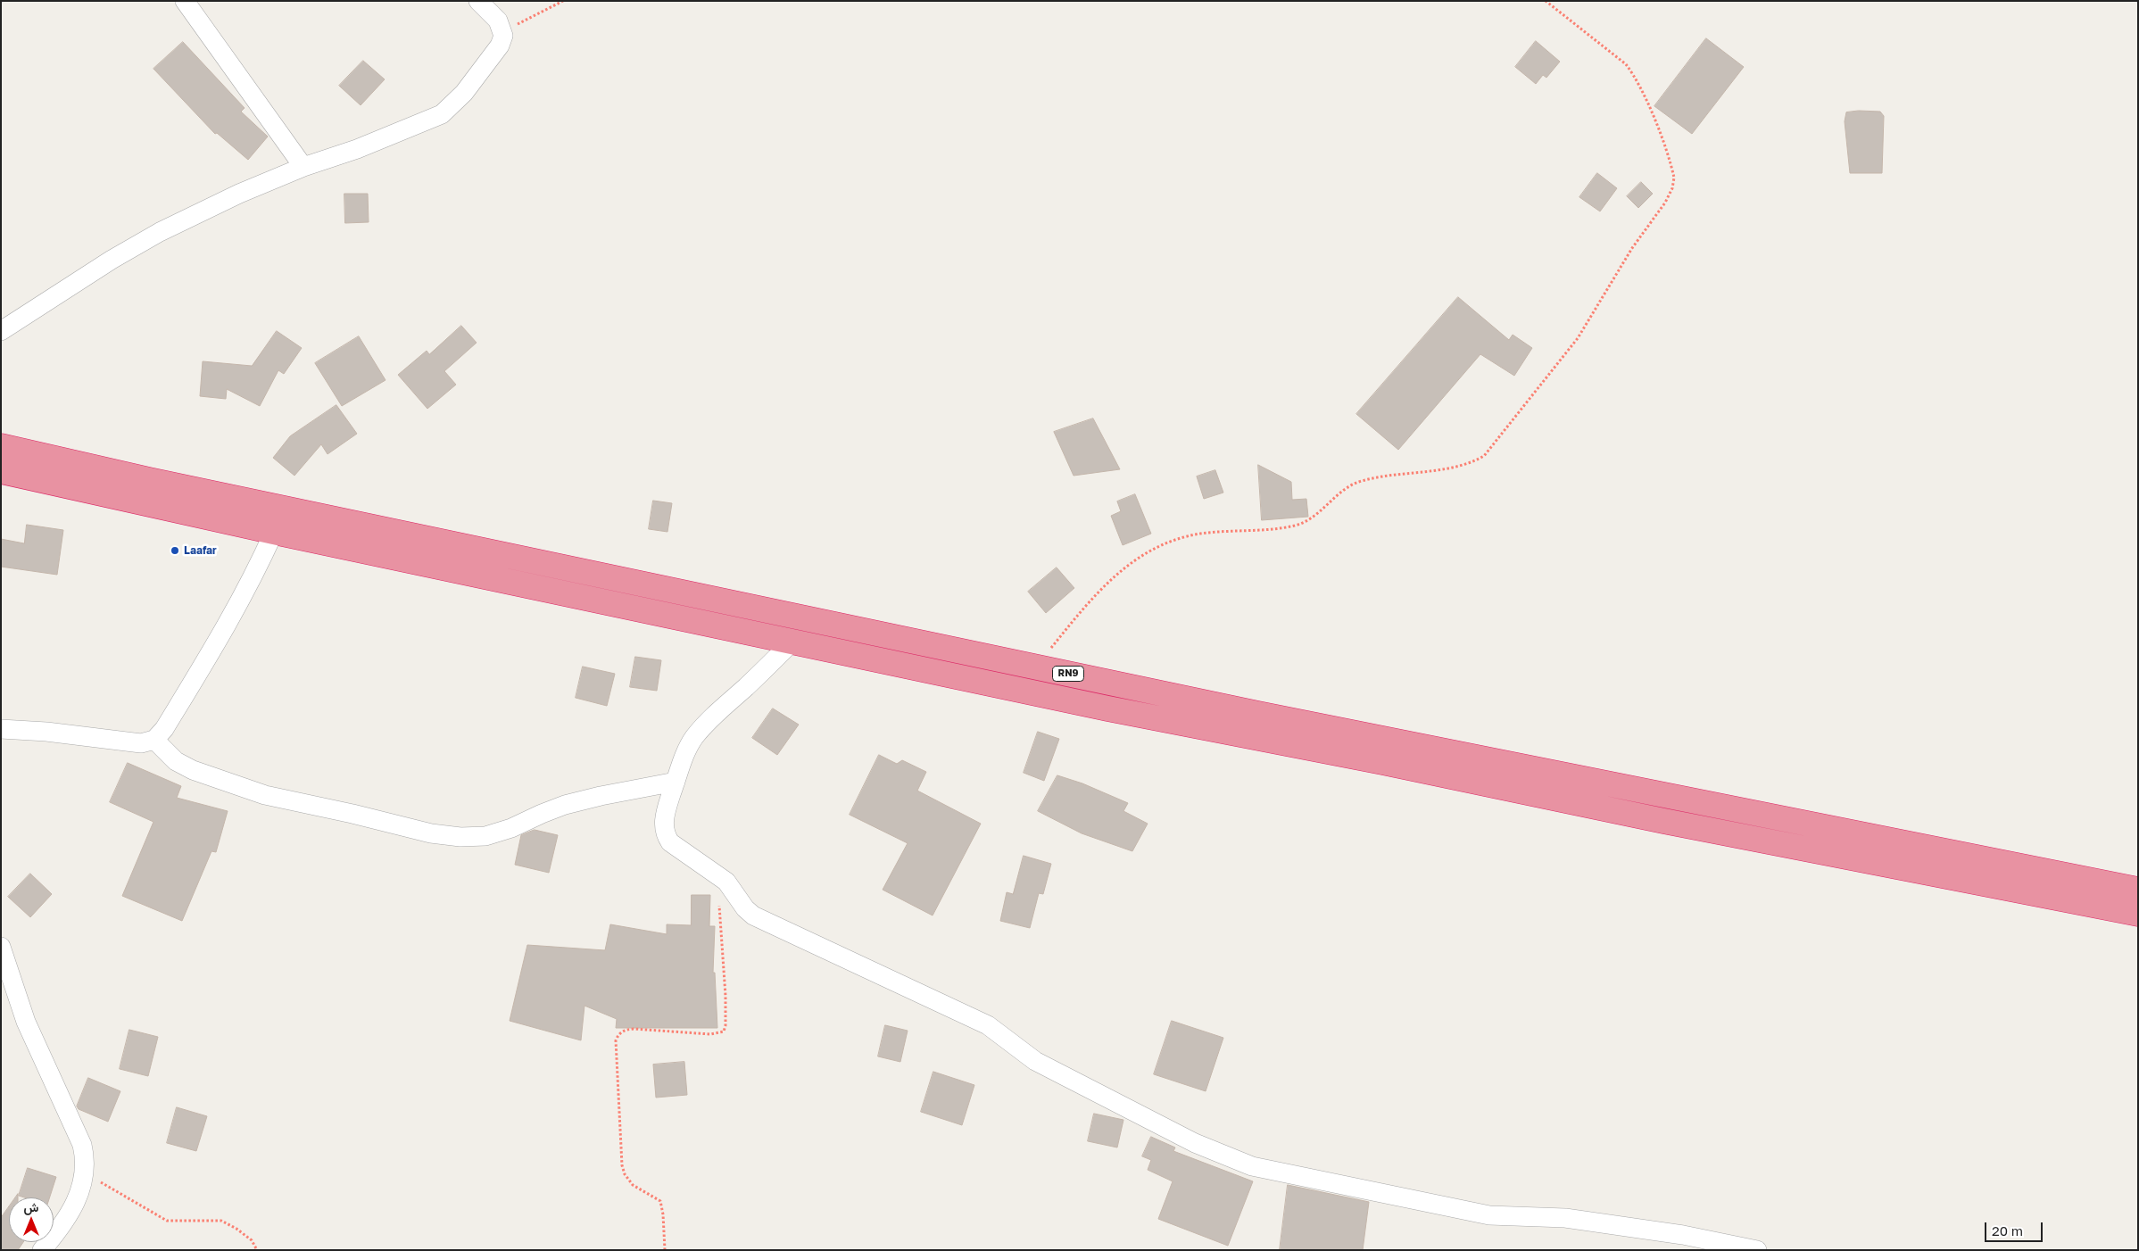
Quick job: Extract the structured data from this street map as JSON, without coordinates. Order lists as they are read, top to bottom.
{
  "streets": {
    "highway": ["RN9"]
  },
  "places": ["Laafar"],
  "scale_bar": "20 m",
  "north": "top"
}
